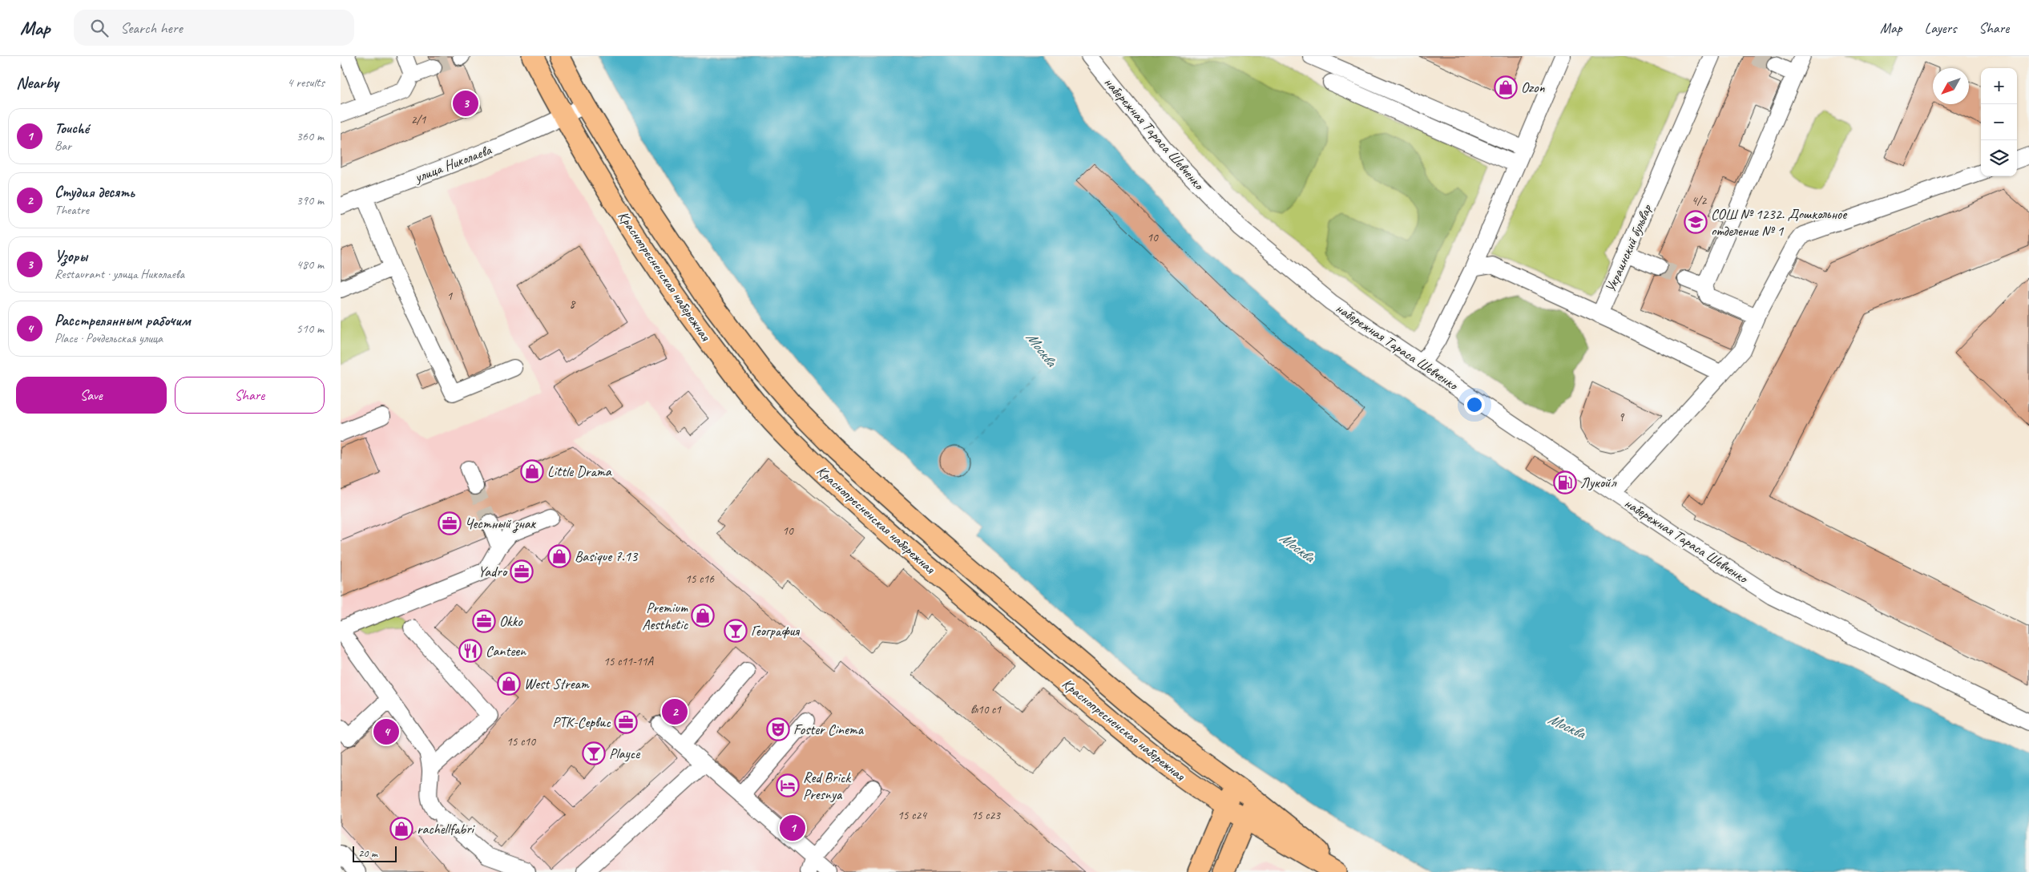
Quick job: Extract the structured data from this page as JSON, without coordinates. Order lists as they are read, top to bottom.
{
  "streets": {
    "main road": ["Краснопресненская набережная"],
    "street": ["набережная Тараса Шевченко", "улица Николаева", "Украинский бульвар"]
  },
  "crossings": [
    ["улица Николаева", "Краснопресненская набережная"]
  ],
  "water": ["Москва"],
  "places": {
    "shop": [
      "Ozon",
      "Little Drama",
      "Basique 7.13",
      "Premium Aesthetic",
      "West Stream",
      "rachellfabri"
    ],
    "school or university": ["СОШ № 1232. Дошкольное отделение № 1"],
    "fuel station": ["Лукойл"],
    "office": [
      "Честный знак",
      "Yadro",
      "Okko",
      "РТК-Сервис"
    ],
    "bar": ["География", "Playce"],
    "restaurant": ["Canteen"],
    "theatre": ["Foster Cinema"],
    "hotel": ["Red Brick Presnya"]
  },
  "house_numbers": [
    "2/1",
    "4/2",
    "10",
    "1",
    "8",
    "9",
    "10",
    "15 с16",
    "15 с11-11А",
    "вл10 с1",
    "15 с10",
    "15 с24",
    "15 с23"
  ],
  "scale_bar": "20 m",
  "north": "bottom left",
  "page": {
    "header": "Map",
    "search": "Search here",
    "nav": ["Map", "Layers", "Share"],
    "heading": ["Nearby", "4 results"],
    "map_buttons": ["+", "−"],
    "pins": [
      "3",
      "2",
      "4",
      "1"
    ],
    "list": [
      {
        "mark": "1",
        "name": "Touché",
        "note": "Bar",
        "value": "360 m"
      },
      {
        "mark": "2",
        "name": "Студия десять",
        "note": "Theatre",
        "value": "390 m"
      },
      {
        "mark": "3",
        "name": "Узоры",
        "note": "Restaurant · улица Николаева",
        "value": "480 m"
      },
      {
        "mark": "4",
        "name": "Расстрелянным рабочим",
        "note": "Place · Рочдельская улица",
        "value": "510 m"
      }
    ],
    "buttons": ["Save", "Share"],
    "scale": "20 m"
  }
}
